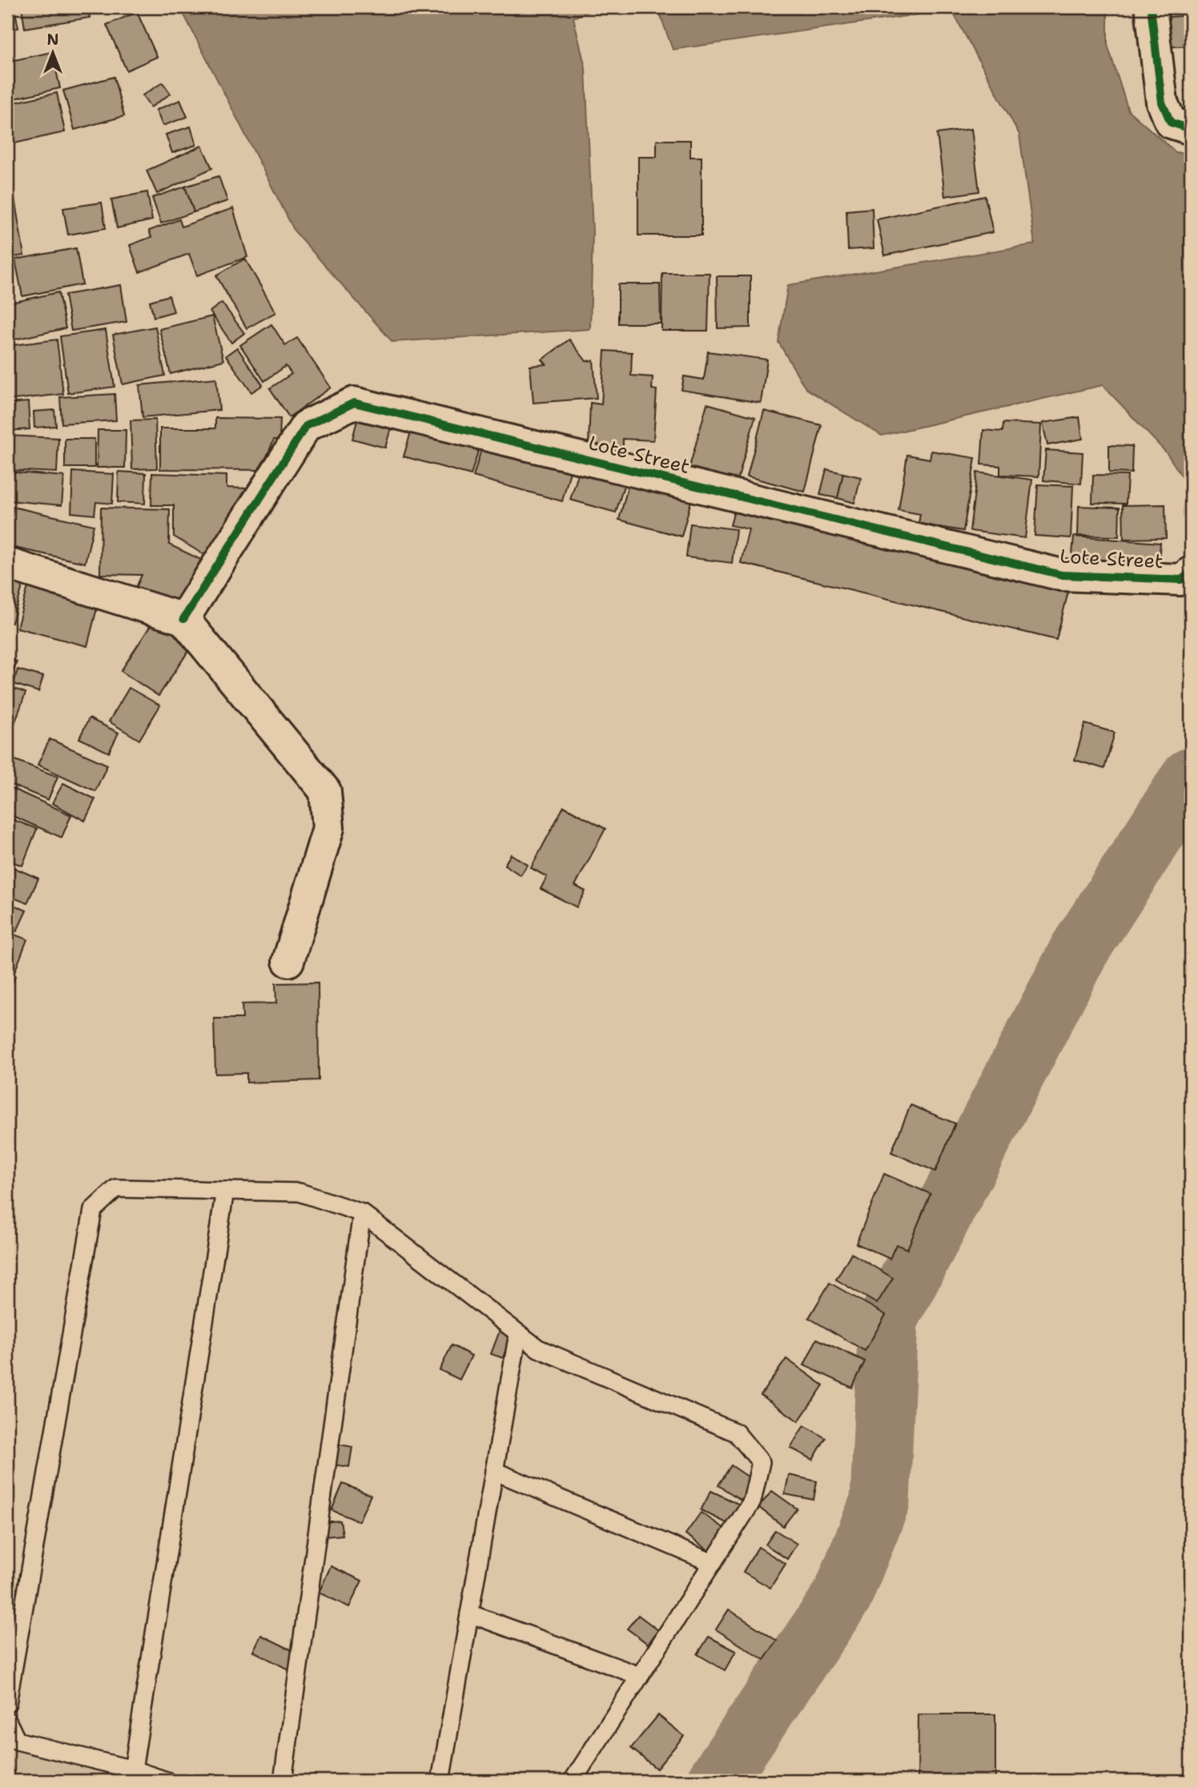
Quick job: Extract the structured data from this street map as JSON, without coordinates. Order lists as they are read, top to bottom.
{
  "streets": {
    "street": ["Lote Street"]
  },
  "north": "top"
}
